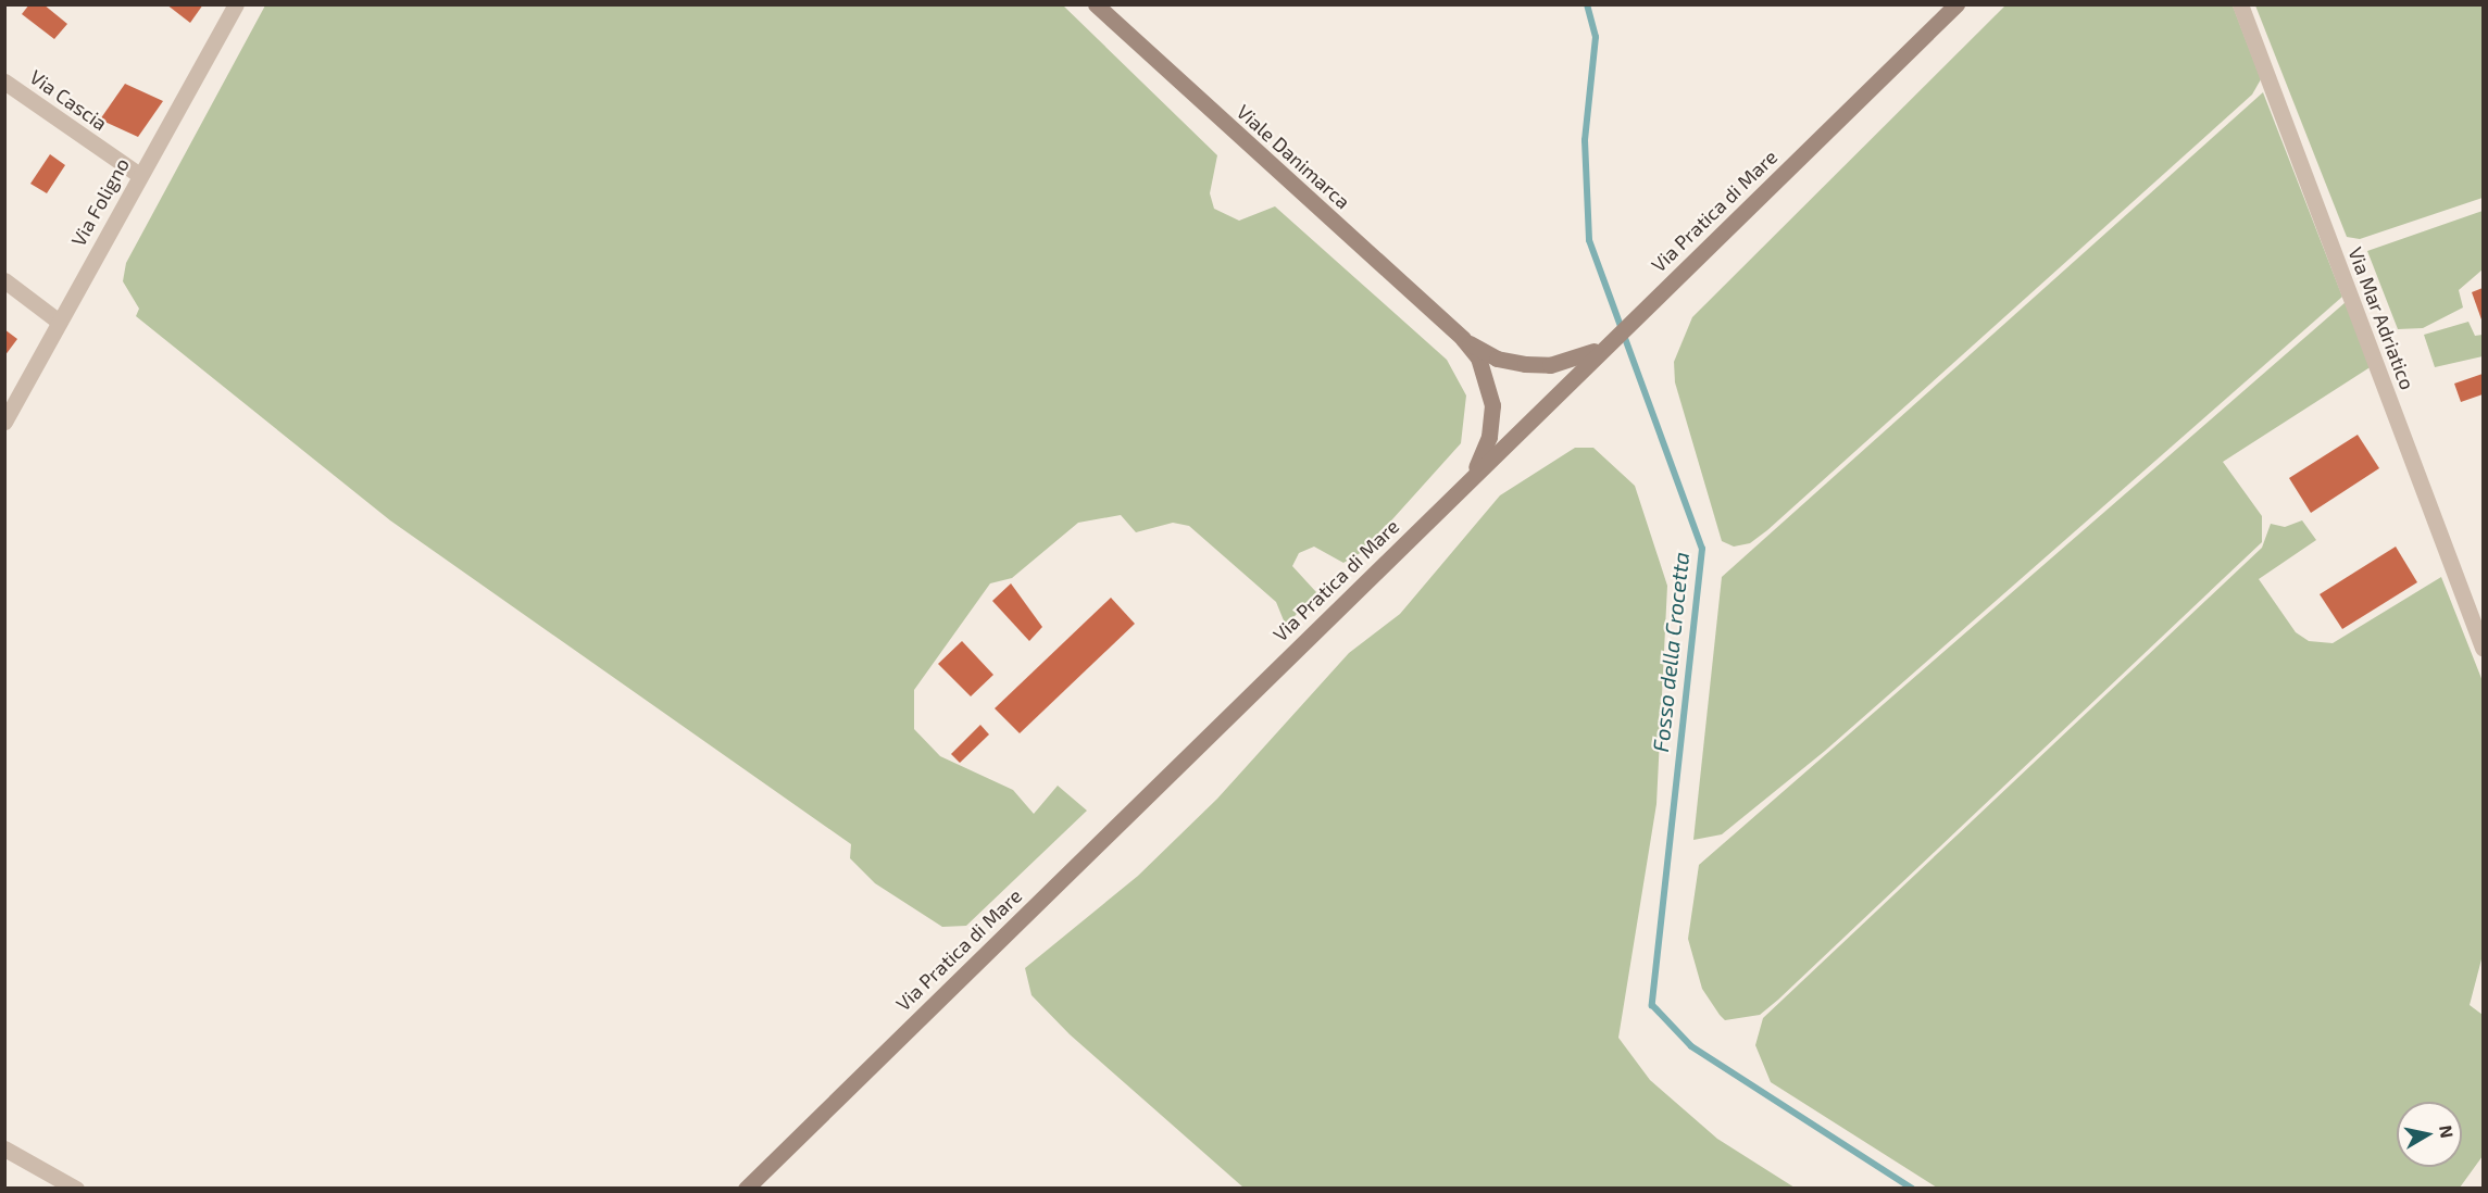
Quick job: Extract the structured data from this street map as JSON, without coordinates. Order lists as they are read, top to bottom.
{
  "streets": {
    "street": [
      "Via Cascia",
      "Viale Danimarca",
      "Via Foligno",
      "Via Pratica di Mare",
      "Via Mar Adriatico"
    ]
  },
  "crossings": [
    ["Via Cascia", "Via Foligno"],
    ["Viale Danimarca", "Via Pratica di Mare"]
  ],
  "water": ["Fosso della Crocetta"],
  "north": "right"
}
